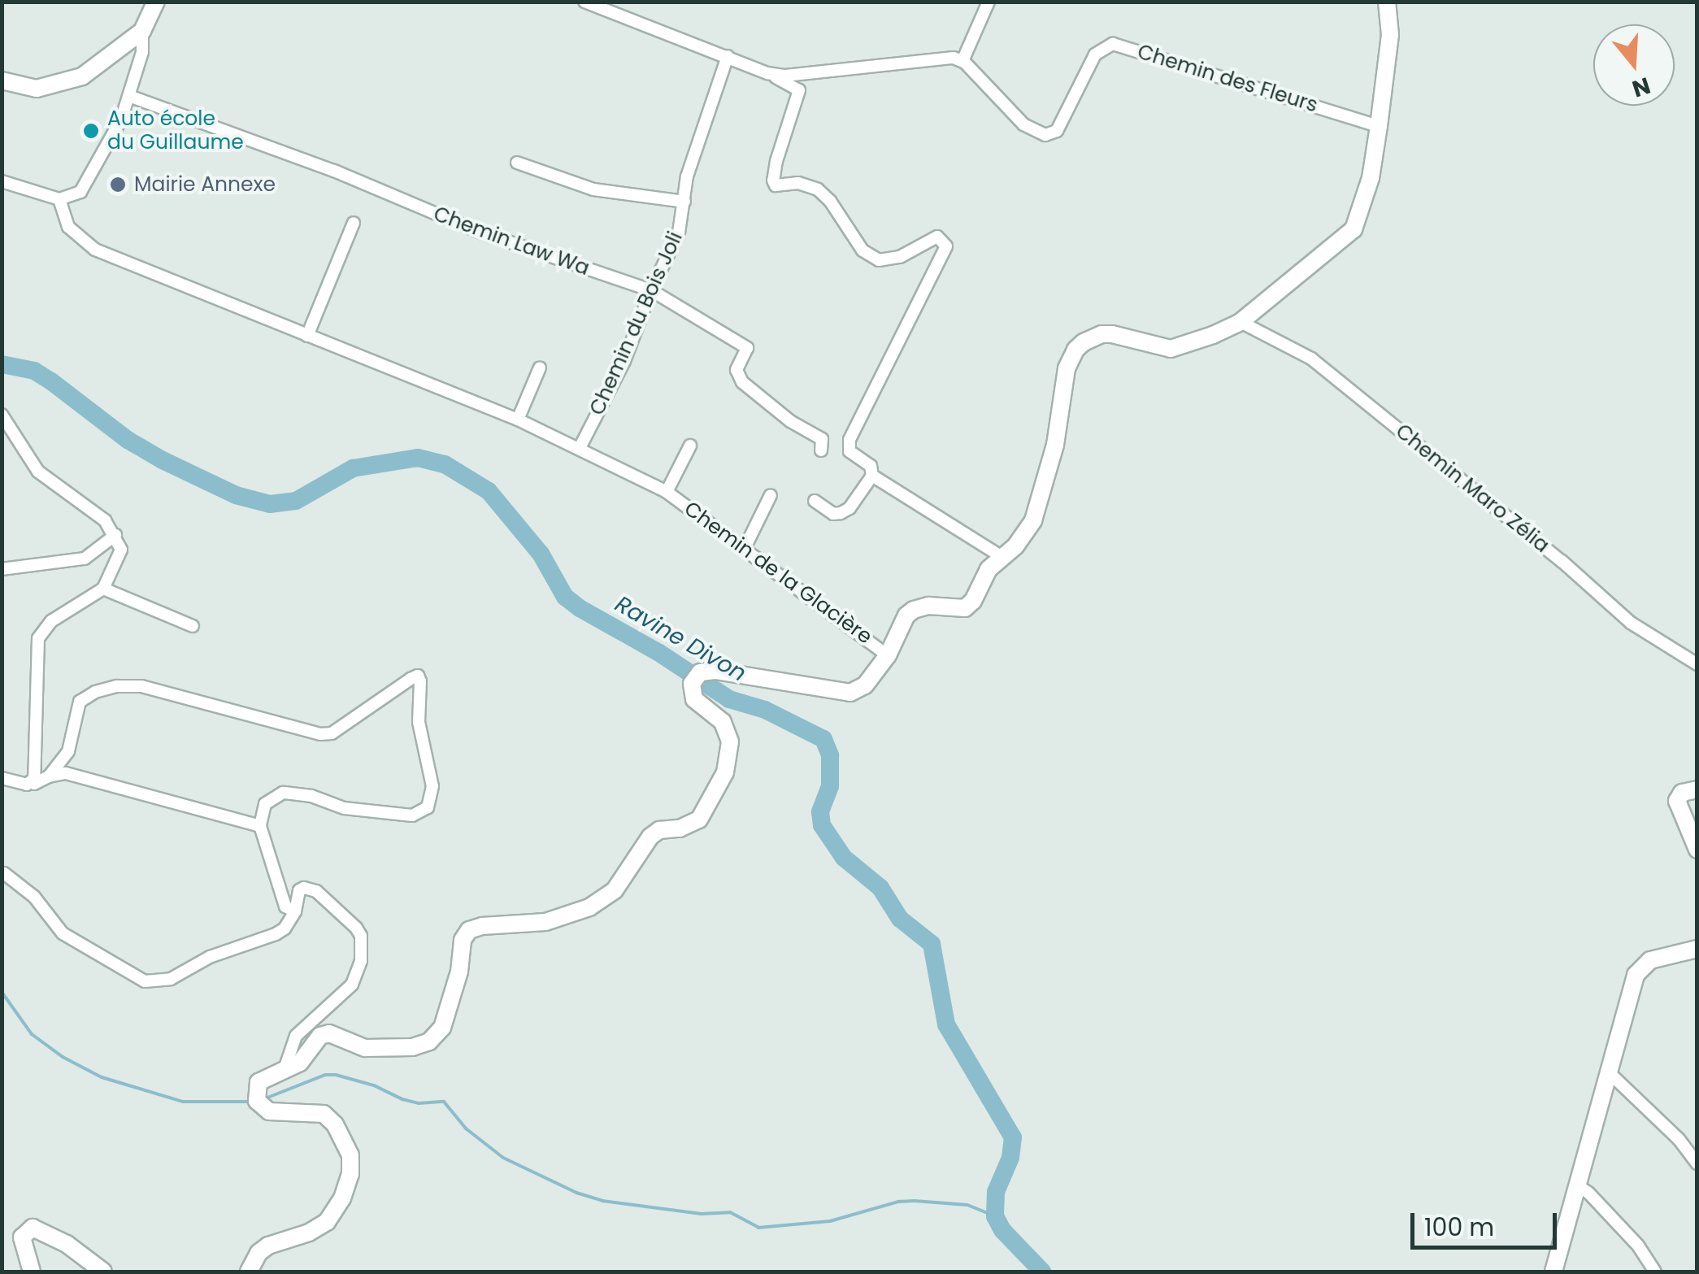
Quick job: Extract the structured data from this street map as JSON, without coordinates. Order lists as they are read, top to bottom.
{
  "streets": {
    "street": [
      "Chemin des Fleurs",
      "Chemin Law Wa",
      "Chemin du Bois Joli",
      "Chemin Maro Zélia",
      "Chemin de la Glacière"
    ]
  },
  "crossings": [
    ["Chemin Law Wa", "Chemin du Bois Joli"],
    ["Chemin du Bois Joli", "Chemin de la Glacière"]
  ],
  "water": ["Ravine Divon"],
  "places": ["Auto école du Guillaume", "Mairie Annexe"],
  "scale_bar": "100 m",
  "north": "bottom"
}
